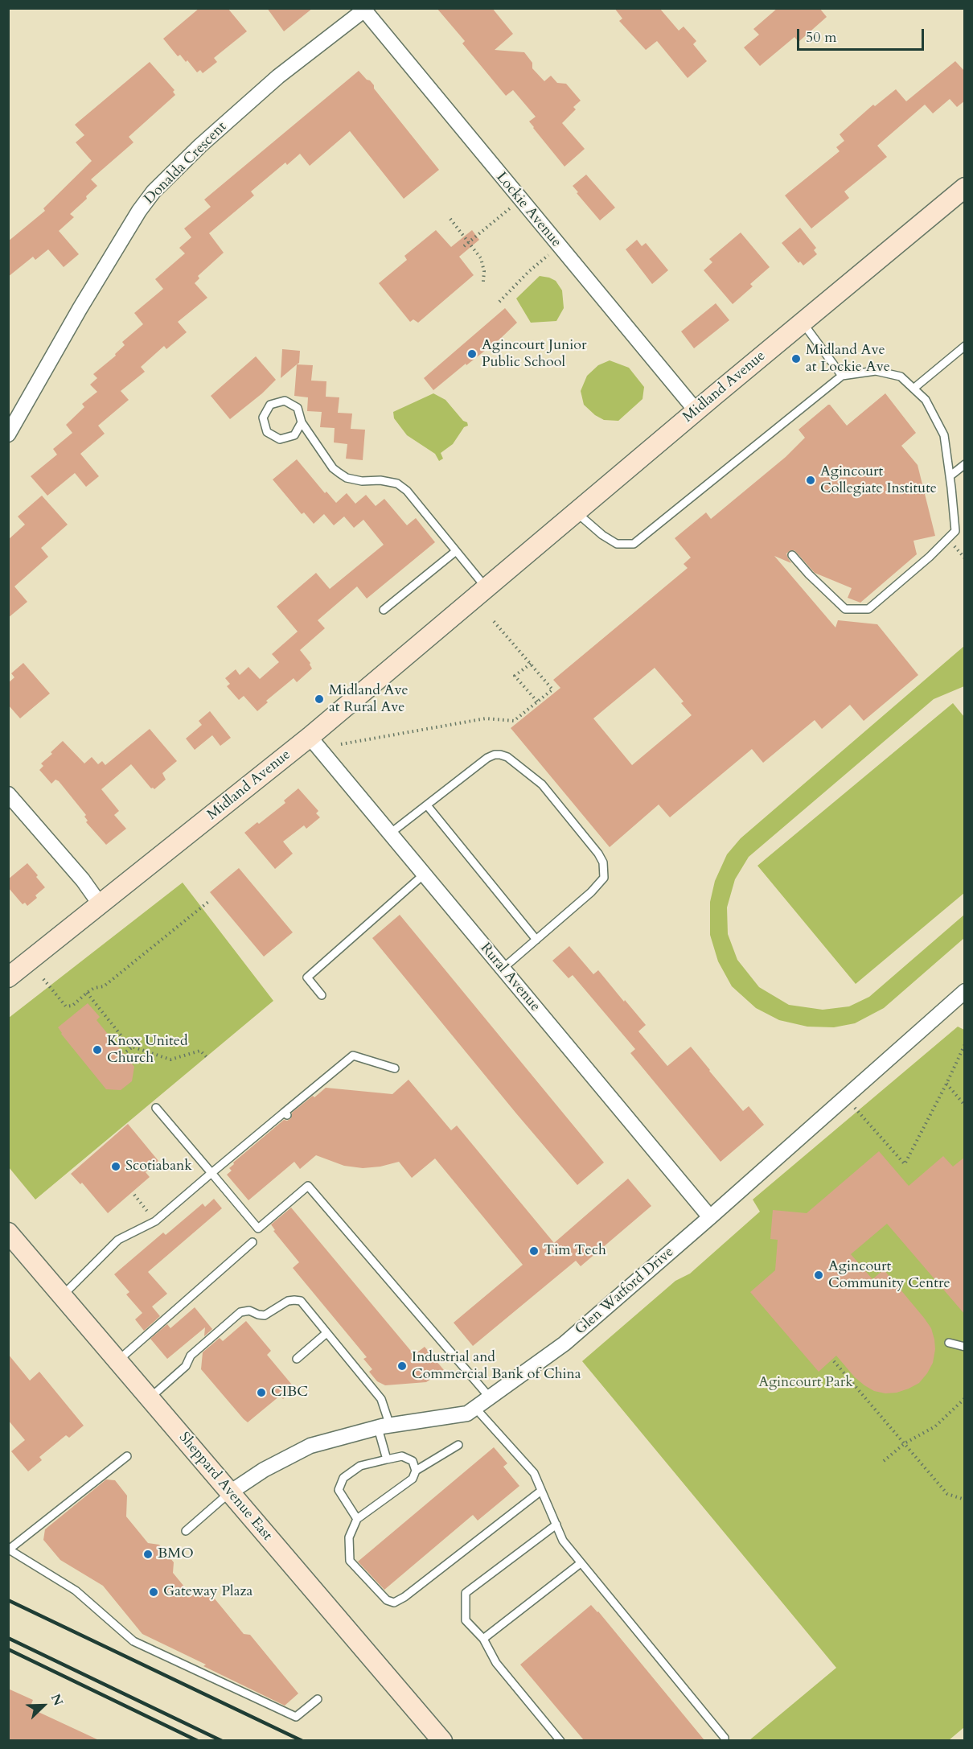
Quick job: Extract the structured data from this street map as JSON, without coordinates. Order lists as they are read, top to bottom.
{
  "streets": {
    "main road": ["Midland Avenue", "Sheppard Avenue East"],
    "street": [
      "Donalda Crescent",
      "Lockie Avenue",
      "Rural Avenue",
      "Glen Watford Drive"
    ]
  },
  "crossings": [
    ["Donalda Crescent", "Lockie Avenue"],
    ["Lockie Avenue", "Midland Avenue"],
    ["Midland Avenue", "Rural Avenue"],
    ["Rural Avenue", "Glen Watford Drive"],
    ["Glen Watford Drive", "Sheppard Avenue East"]
  ],
  "parks": ["Agincourt Park"],
  "places": [
    "Agincourt Junior Public School",
    "Midland Ave at Lockie Ave",
    "Agincourt Collegiate Institute",
    "Midland Ave at Rural Ave",
    "Knox United Church",
    "Scotiabank",
    "Tim Tech",
    "Agincourt Community Centre",
    "Industrial and Commercial Bank of China",
    "CIBC",
    "BMO",
    "Gateway Plaza"
  ],
  "scale_bar": "50 m",
  "north": "top right"
}
